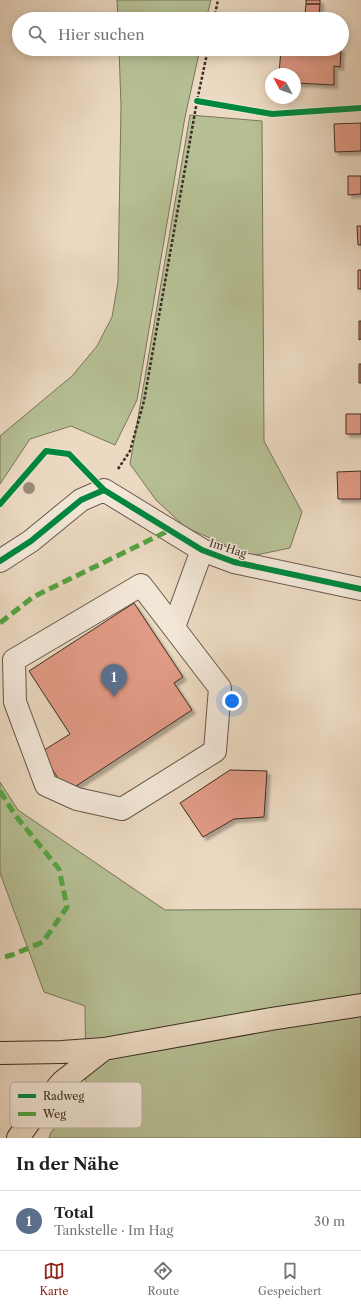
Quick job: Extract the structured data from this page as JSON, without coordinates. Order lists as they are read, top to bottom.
{
  "streets": {
    "street": ["Im Hag"]
  },
  "legend": ["Radweg", "Weg"],
  "north": "top left",
  "page": {
    "search": "Hier suchen",
    "pins": "1",
    "heading": "In der Nähe",
    "list": [
      {
        "mark": "1",
        "name": "Total",
        "note": "Tankstelle · Im Hag",
        "value": "30 m"
      }
    ],
    "nav": ["Karte", "Route", "Gespeichert"]
  }
}
